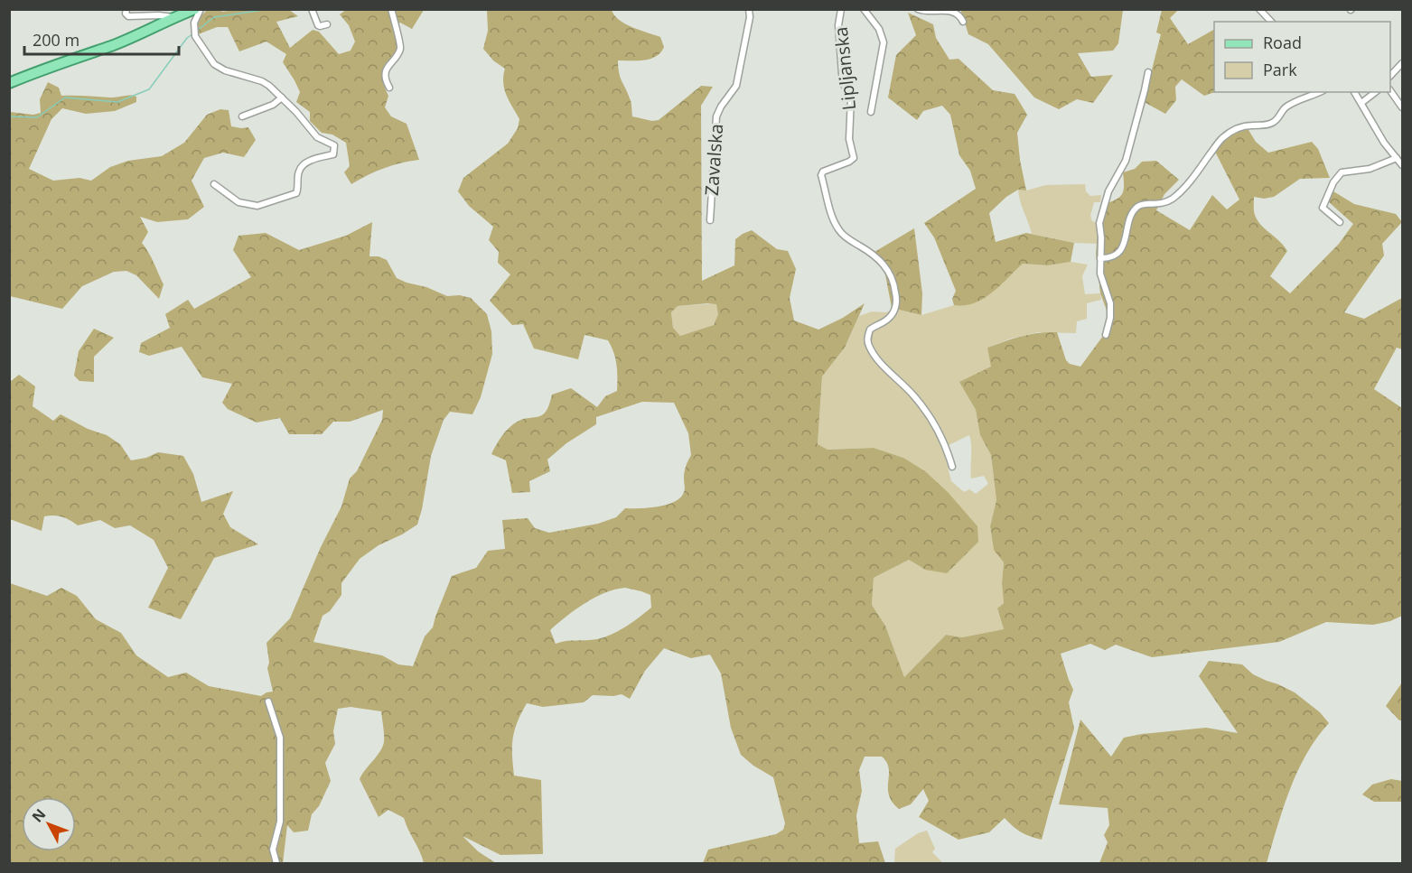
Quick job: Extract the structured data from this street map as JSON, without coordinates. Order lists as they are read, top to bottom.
{
  "streets": {
    "street": ["Lipljanska", "Zavalska"]
  },
  "legend": ["Road", "Park"],
  "scale_bar": "200 m",
  "north": "top left"
}
